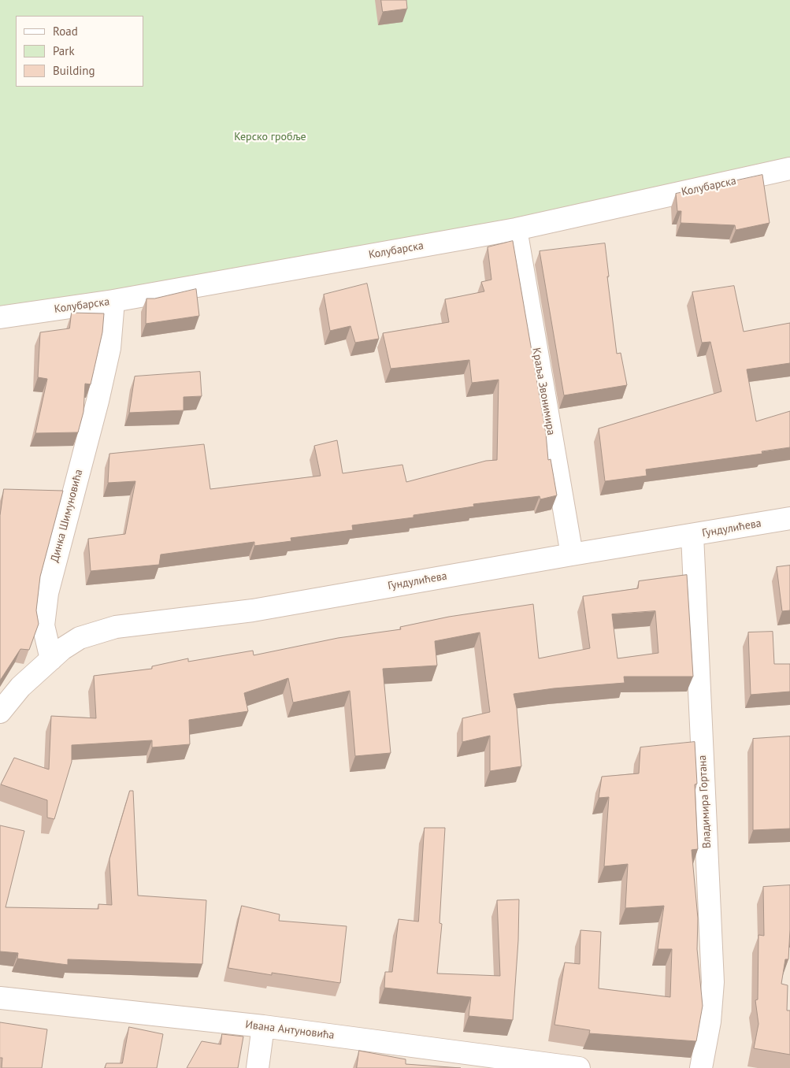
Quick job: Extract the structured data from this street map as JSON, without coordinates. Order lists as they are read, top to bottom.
{
  "streets": {
    "street": [
      "Колубарска",
      "Краља Звонимира",
      "Динка Шимуновића",
      "Гундулићева",
      "Владимира Гортана",
      "Ивана Антуновића"
    ]
  },
  "crossings": [
    ["Колубарска", "Краља Звонимира"],
    ["Колубарска", "Динка Шимуновића"],
    ["Краља Звонимира", "Гундулићева"],
    ["Динка Шимуновића", "Гундулићева"],
    ["Гундулићева", "Владимира Гортана"]
  ],
  "parks": ["Керско гробље"],
  "legend": ["Road", "Park", "Building"]
}
